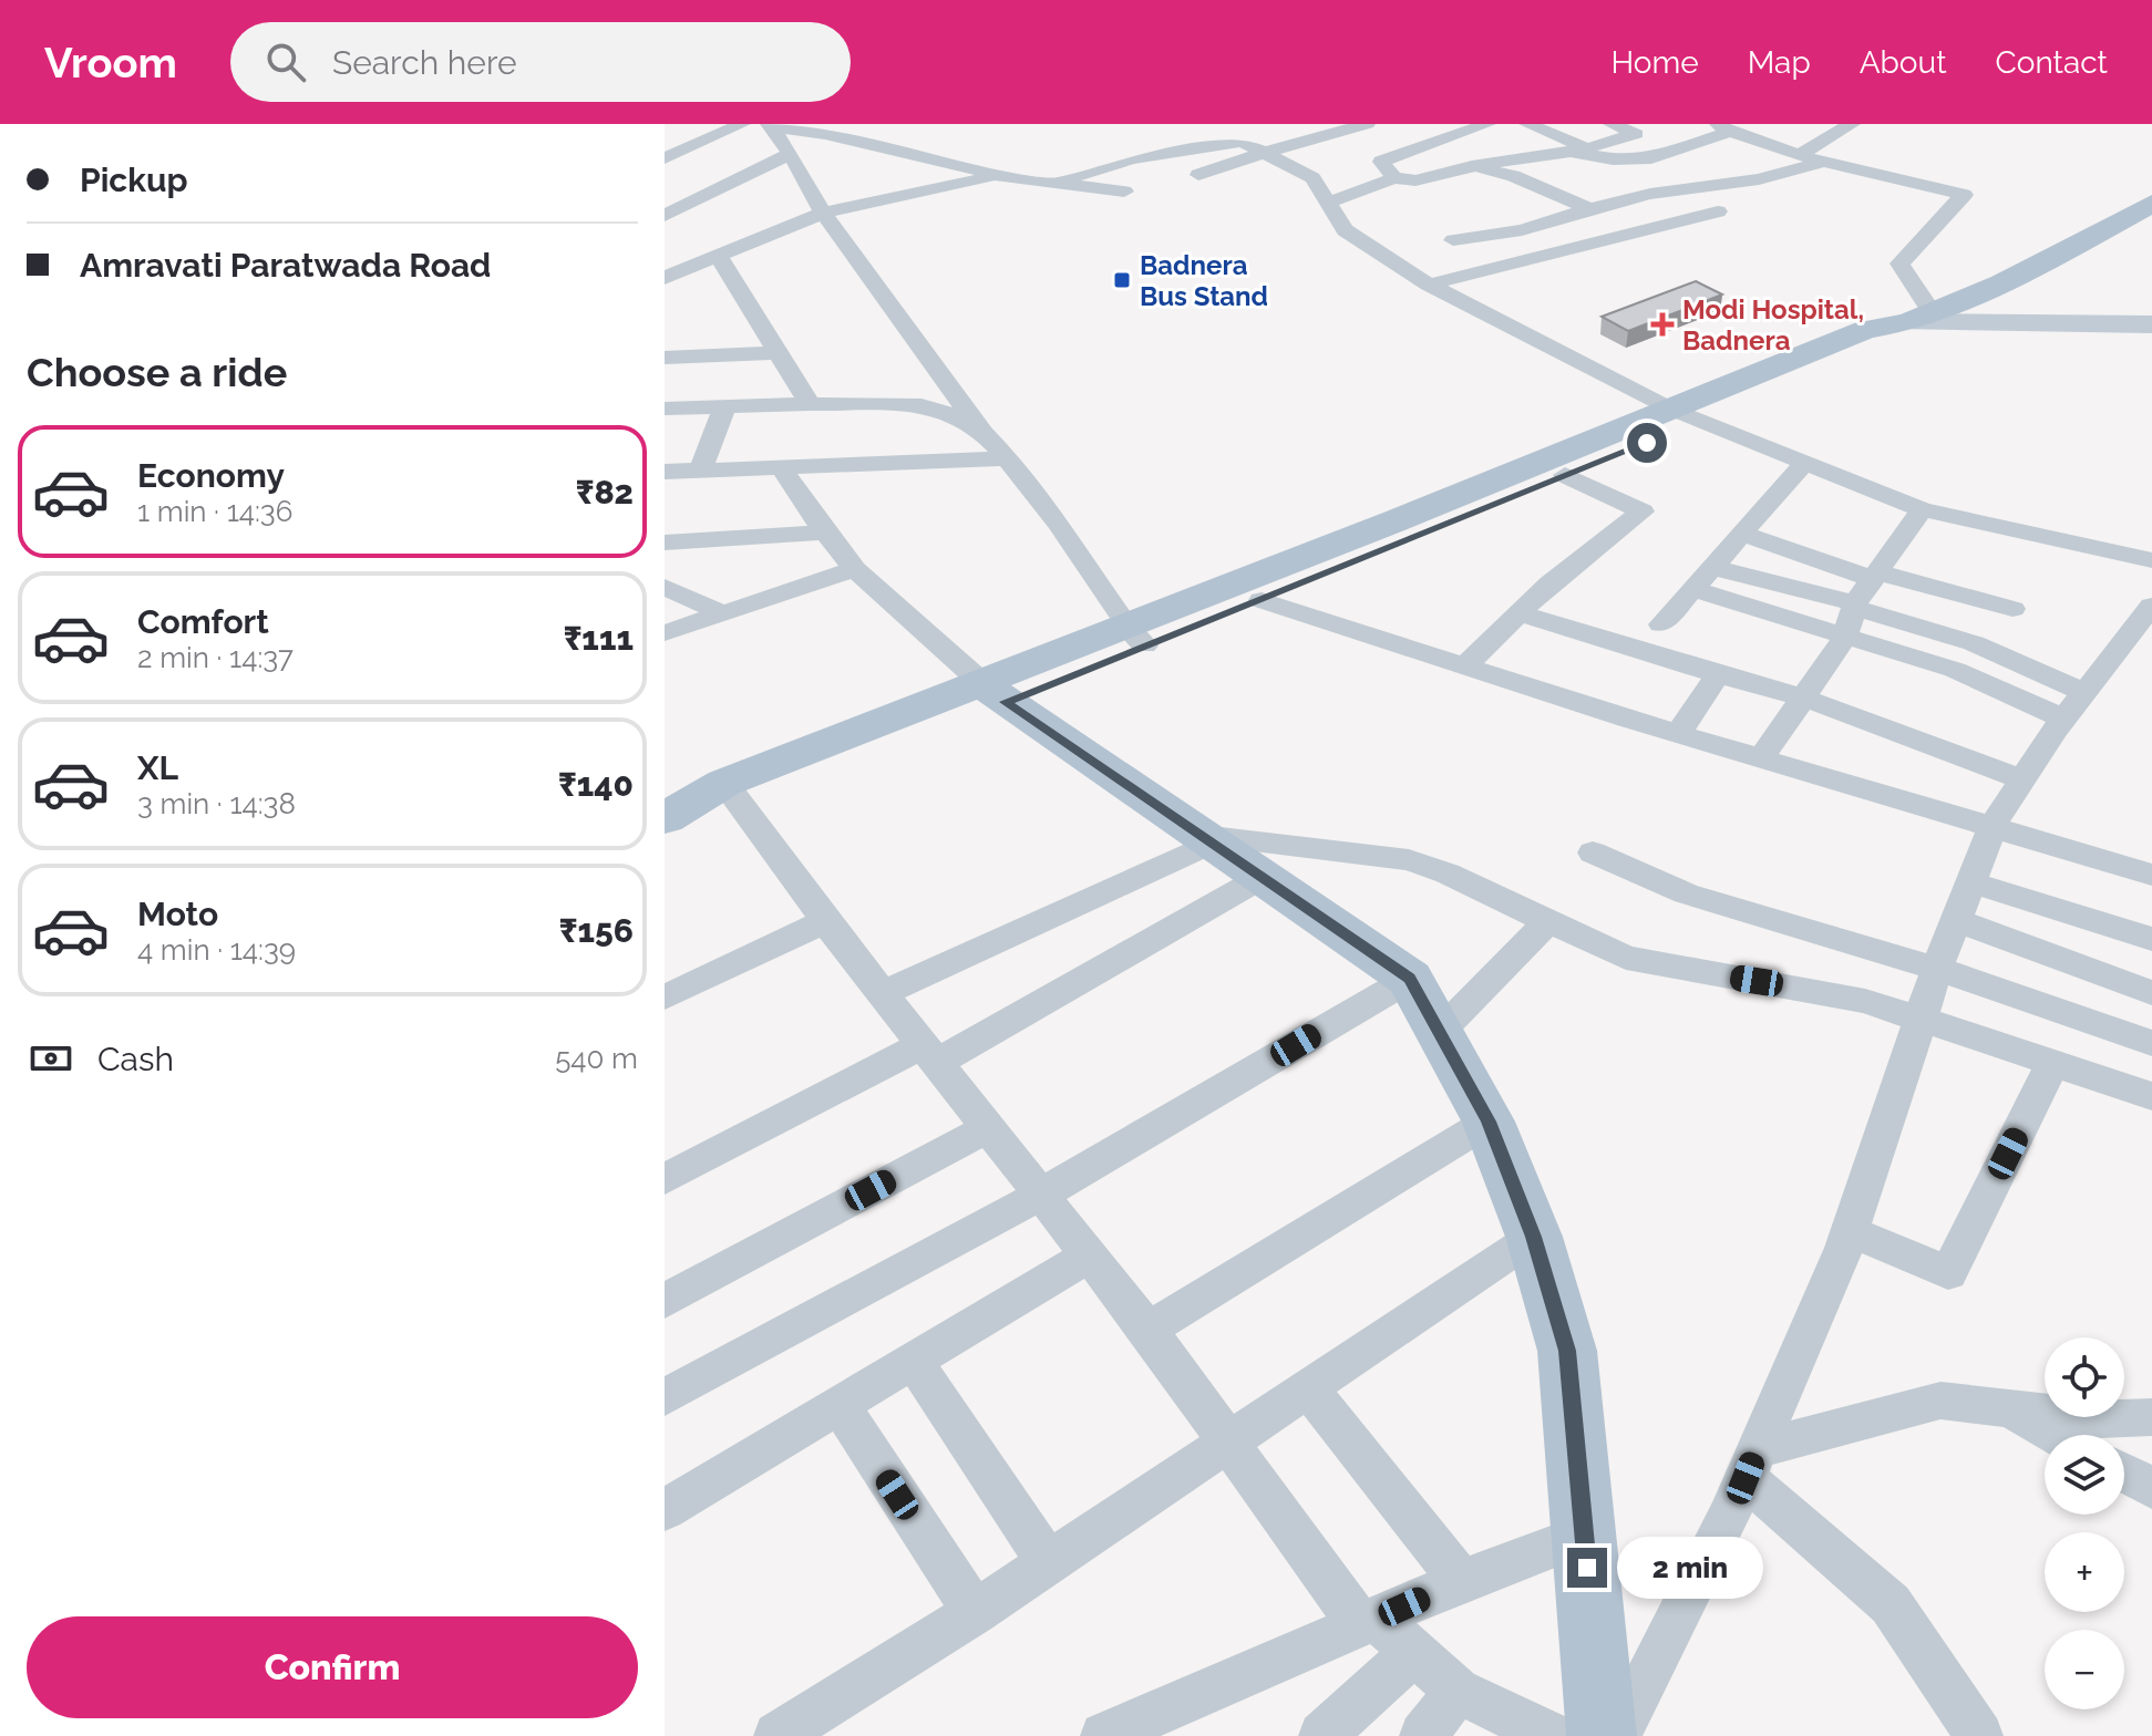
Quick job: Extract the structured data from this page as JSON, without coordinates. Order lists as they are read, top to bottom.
{
  "places": {
    "transit": ["Badnera Bus Stand"],
    "health": ["Modi Hospital, Badnera"]
  },
  "page": {
    "header": "Vroom",
    "search": "Search here",
    "nav": [
      "Home",
      "Map",
      "About",
      "Contact"
    ],
    "banner": ["Pickup", "Amravati Paratwada Road"],
    "heading": "Choose a ride",
    "list": [
      {
        "name": "Economy",
        "note": "1 min · 14:36",
        "value": "₹82"
      },
      {
        "name": "Comfort",
        "note": "2 min · 14:37",
        "value": "₹111"
      },
      {
        "name": "XL",
        "note": "3 min · 14:38",
        "value": "₹140"
      },
      {
        "name": "Moto",
        "note": "4 min · 14:39",
        "value": "₹156"
      }
    ],
    "pay": ["Cash", "540 m"],
    "map_buttons": ["+", "−"],
    "bubble": "2 min",
    "buttons": "Confirm"
  }
}
